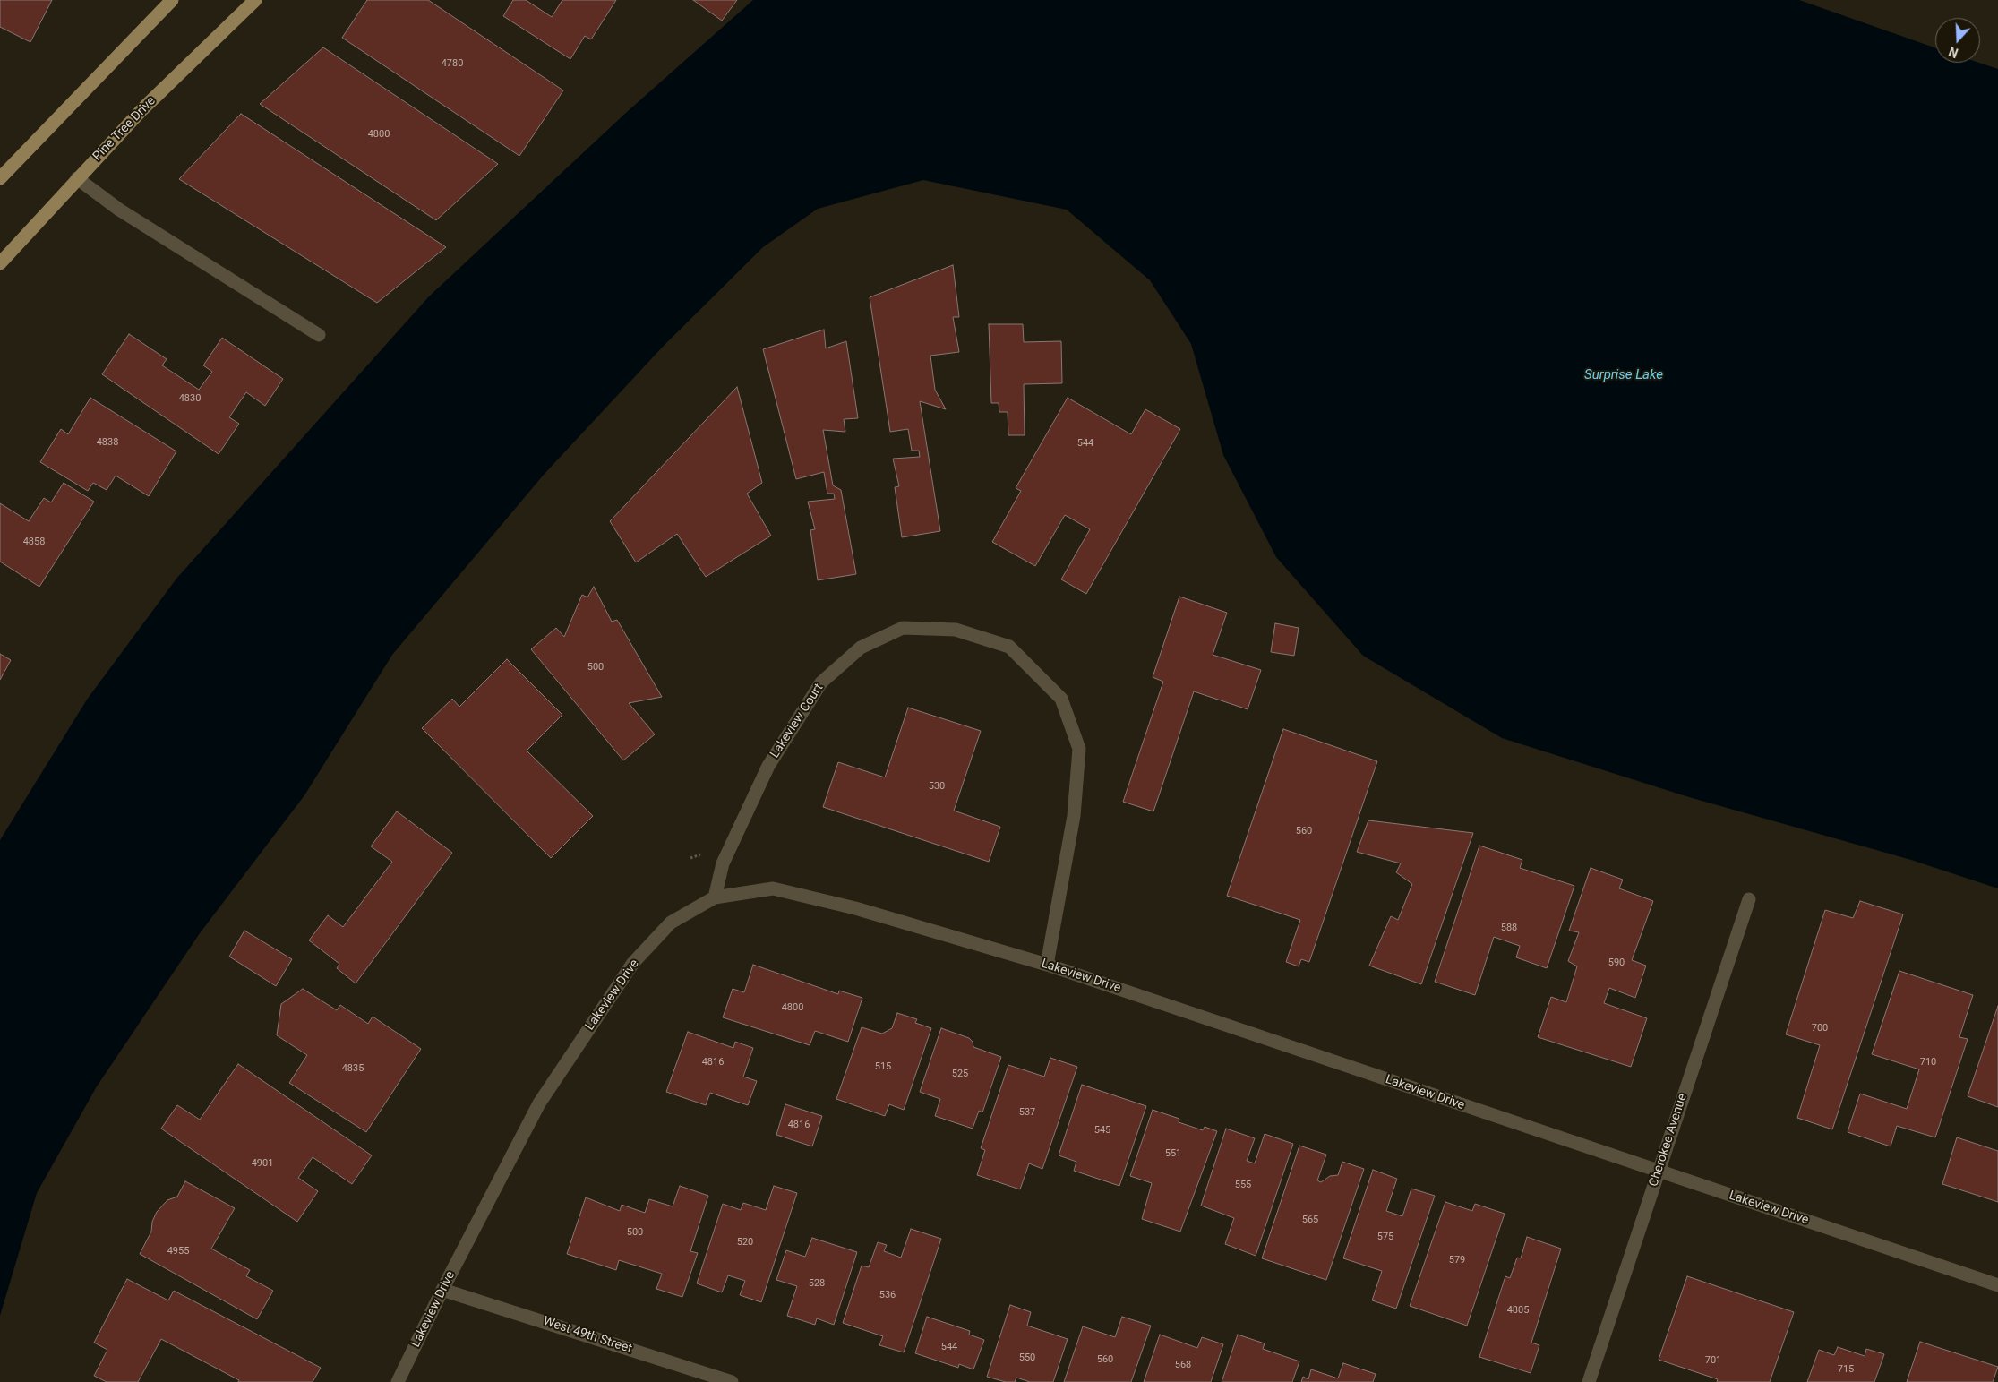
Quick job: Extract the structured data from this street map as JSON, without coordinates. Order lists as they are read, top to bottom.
{
  "streets": {
    "main road": ["Pine Tree Drive"],
    "street": [
      "Lakeview Court",
      "Lakeview Drive",
      "Cherokee Avenue",
      "West 49th Street"
    ]
  },
  "crossings": [
    ["Lakeview Court", "Lakeview Drive"],
    ["Lakeview Drive", "Cherokee Avenue"],
    ["Lakeview Drive", "West 49th Street"]
  ],
  "water": ["Surprise Lake"],
  "house_numbers": [
    "4780",
    "4800",
    "4830",
    "4838",
    "544",
    "4858",
    "500",
    "530",
    "560",
    "588",
    "590",
    "4800",
    "700",
    "4816",
    "710",
    "515",
    "4835",
    "525",
    "537",
    "4816",
    "545",
    "551",
    "4901",
    "555",
    "565",
    "500",
    "575",
    "520",
    "4955",
    "579",
    "528",
    "536",
    "4805",
    "544",
    "550",
    "560",
    "701",
    "568",
    "715"
  ],
  "north": "bottom"
}
